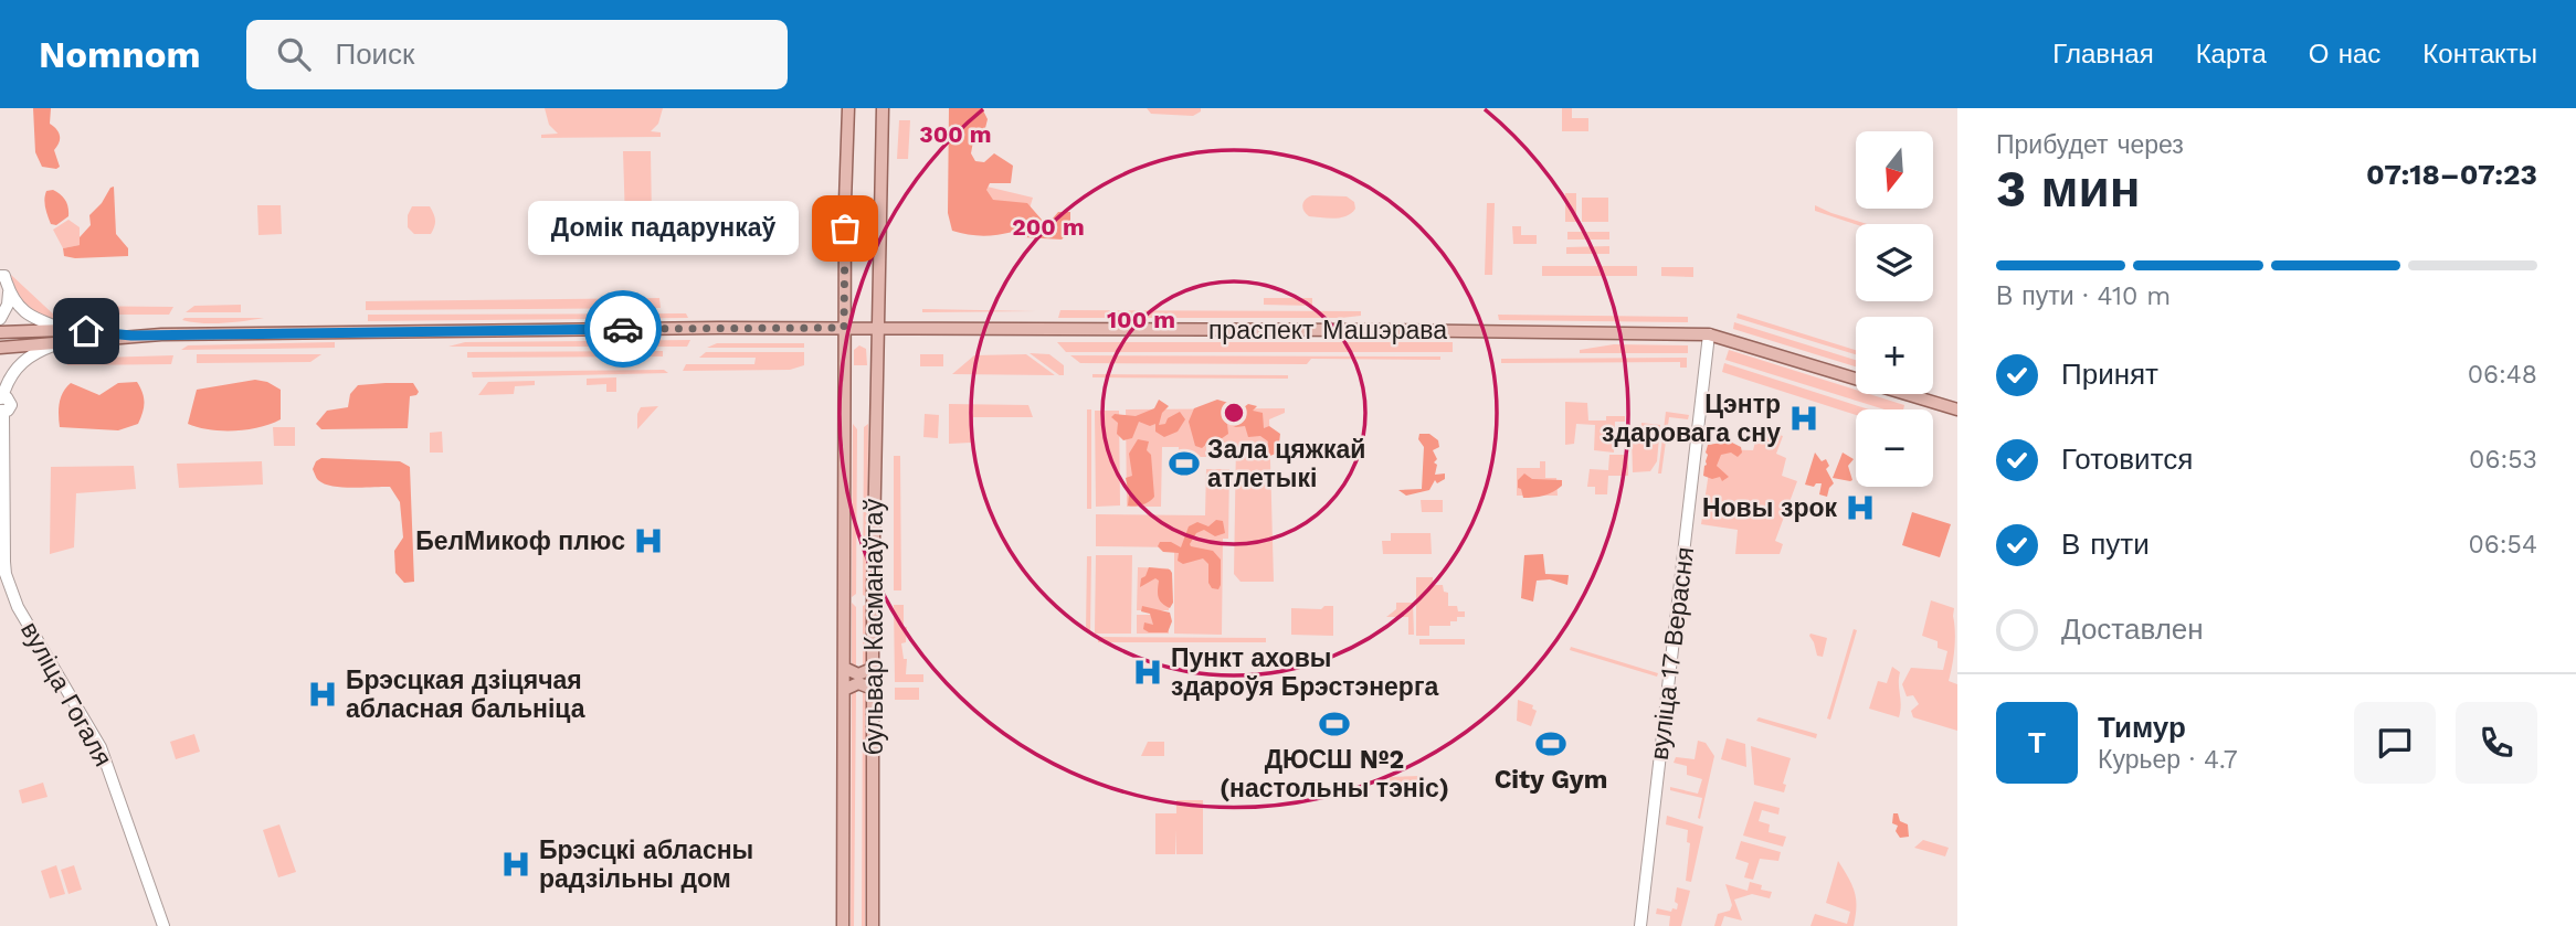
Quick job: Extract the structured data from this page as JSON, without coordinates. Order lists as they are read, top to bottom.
{
  "streets": {
    "main road": ["праспект Машэрава", "бульвар Касманаўтаў"],
    "street": ["вуліца 17 Верасня", "вуліца Гогаля"]
  },
  "crossings": [
    ["праспект Машэрава", "бульвар Касманаўтаў"],
    ["праспект Машэрава", "вуліца 17 Верасня"]
  ],
  "places": {
    "other": ["Домік падарункаў"],
    "hospital": [
      "Цэнтр здаровага сну",
      "Новы зрок",
      "БелМикоф плюс",
      "Пункт аховы здароўя Брэстэнерга",
      "Брэсцкая дзіцячая абласная бальніца",
      "Брэсцкі абласны радзільны дом"
    ],
    "sports": ["Зала цяжкай атлетыкі", "ДЮСШ №2 (настольны тэніс)", "City Gym"]
  },
  "north": "bottom",
  "page": {
    "header": "Nomnom",
    "search": "Поиск",
    "nav": [
      "Главная",
      "Карта",
      "О нас",
      "Контакты"
    ],
    "heading": ["3 мин", "Прибудет через", "07:18–07:23"],
    "panel": ["Тимур", "Курьер · 4.7"],
    "map_buttons": ["+", "−"],
    "bubble": "Домік падарункаў",
    "bar": "В пути · 410 m",
    "list": [
      ["Принят", "06:48"],
      ["Готовится", "06:53"],
      ["В пути", "06:54"],
      "Доставлен"
    ],
    "round": "Т"
  },
  "rings": ["300 m", "200 m", "100 m"]
}
